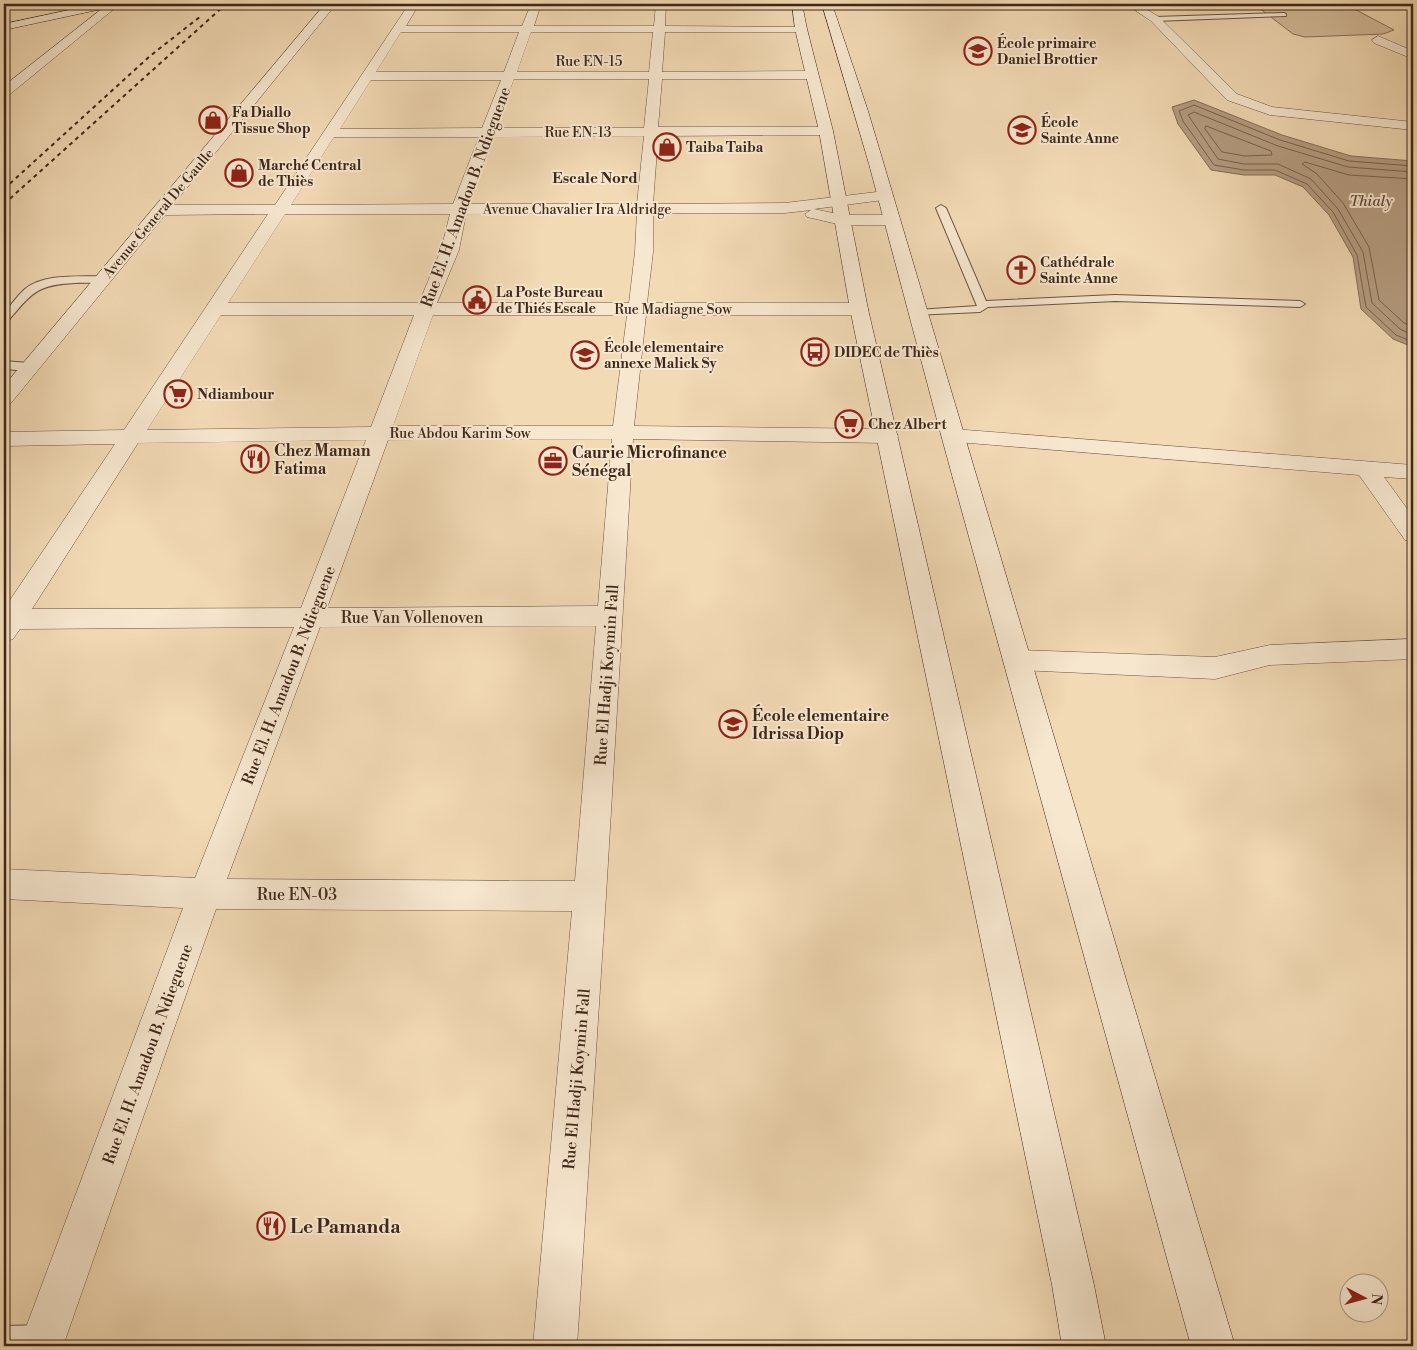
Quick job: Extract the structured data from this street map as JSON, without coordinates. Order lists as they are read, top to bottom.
{
  "streets": {
    "street": [
      "Rue EN-15",
      "Rue EN-13",
      "Rue El. H. Amadou B. Ndieguene",
      "Avenue Chavalier Ira Aldridge",
      "Avenue General De Gaulle",
      "Rue Madiagne Sow",
      "Rue Abdou Karim Sow",
      "Rue Van Vollenoven",
      "Rue El Hadji Koymin Fall",
      "Rue EN-03"
    ]
  },
  "crossings": [
    ["Rue EN-15", "Rue El. H. Amadou B. Ndieguene"],
    ["Rue EN-15", "Rue El Hadji Koymin Fall"],
    ["Rue EN-13", "Rue El. H. Amadou B. Ndieguene"],
    ["Rue EN-13", "Rue El Hadji Koymin Fall"],
    ["Rue El. H. Amadou B. Ndieguene", "Avenue Chavalier Ira Aldridge"],
    ["Rue El. H. Amadou B. Ndieguene", "Rue Madiagne Sow"],
    ["Rue El. H. Amadou B. Ndieguene", "Rue Abdou Karim Sow"],
    ["Rue El. H. Amadou B. Ndieguene", "Rue Van Vollenoven"],
    ["Rue El. H. Amadou B. Ndieguene", "Rue EN-03"],
    ["Avenue Chavalier Ira Aldridge", "Avenue General De Gaulle"],
    ["Avenue Chavalier Ira Aldridge", "Rue El Hadji Koymin Fall"],
    ["Rue Madiagne Sow", "Rue El Hadji Koymin Fall"],
    ["Rue Abdou Karim Sow", "Rue El Hadji Koymin Fall"],
    ["Rue Van Vollenoven", "Rue El Hadji Koymin Fall"],
    ["Rue El Hadji Koymin Fall", "Rue EN-03"]
  ],
  "districts": ["Escale Nord"],
  "water": ["Thialy"],
  "places": {
    "school or university": [
      "École primaire Daniel Brottier",
      "École Sainte Anne",
      "École elementaire annexe Malick Sy",
      "École elementaire Idrissa Diop"
    ],
    "shop": ["Fa Diallo Tissue Shop", "Taiba Taiba", "Marché Central de Thiès"],
    "church": ["Cathédrale Sainte Anne"],
    "public building": ["La Poste Bureau de Thiés Escale"],
    "bus stop": ["DIDEC de Thiès"],
    "supermarket": ["Ndiambour", "Chez Albert"],
    "restaurant": ["Chez Maman Fatima", "Le Pamanda"],
    "office": ["Caurie Microfinance Sénégal"]
  },
  "north": "right"
}
